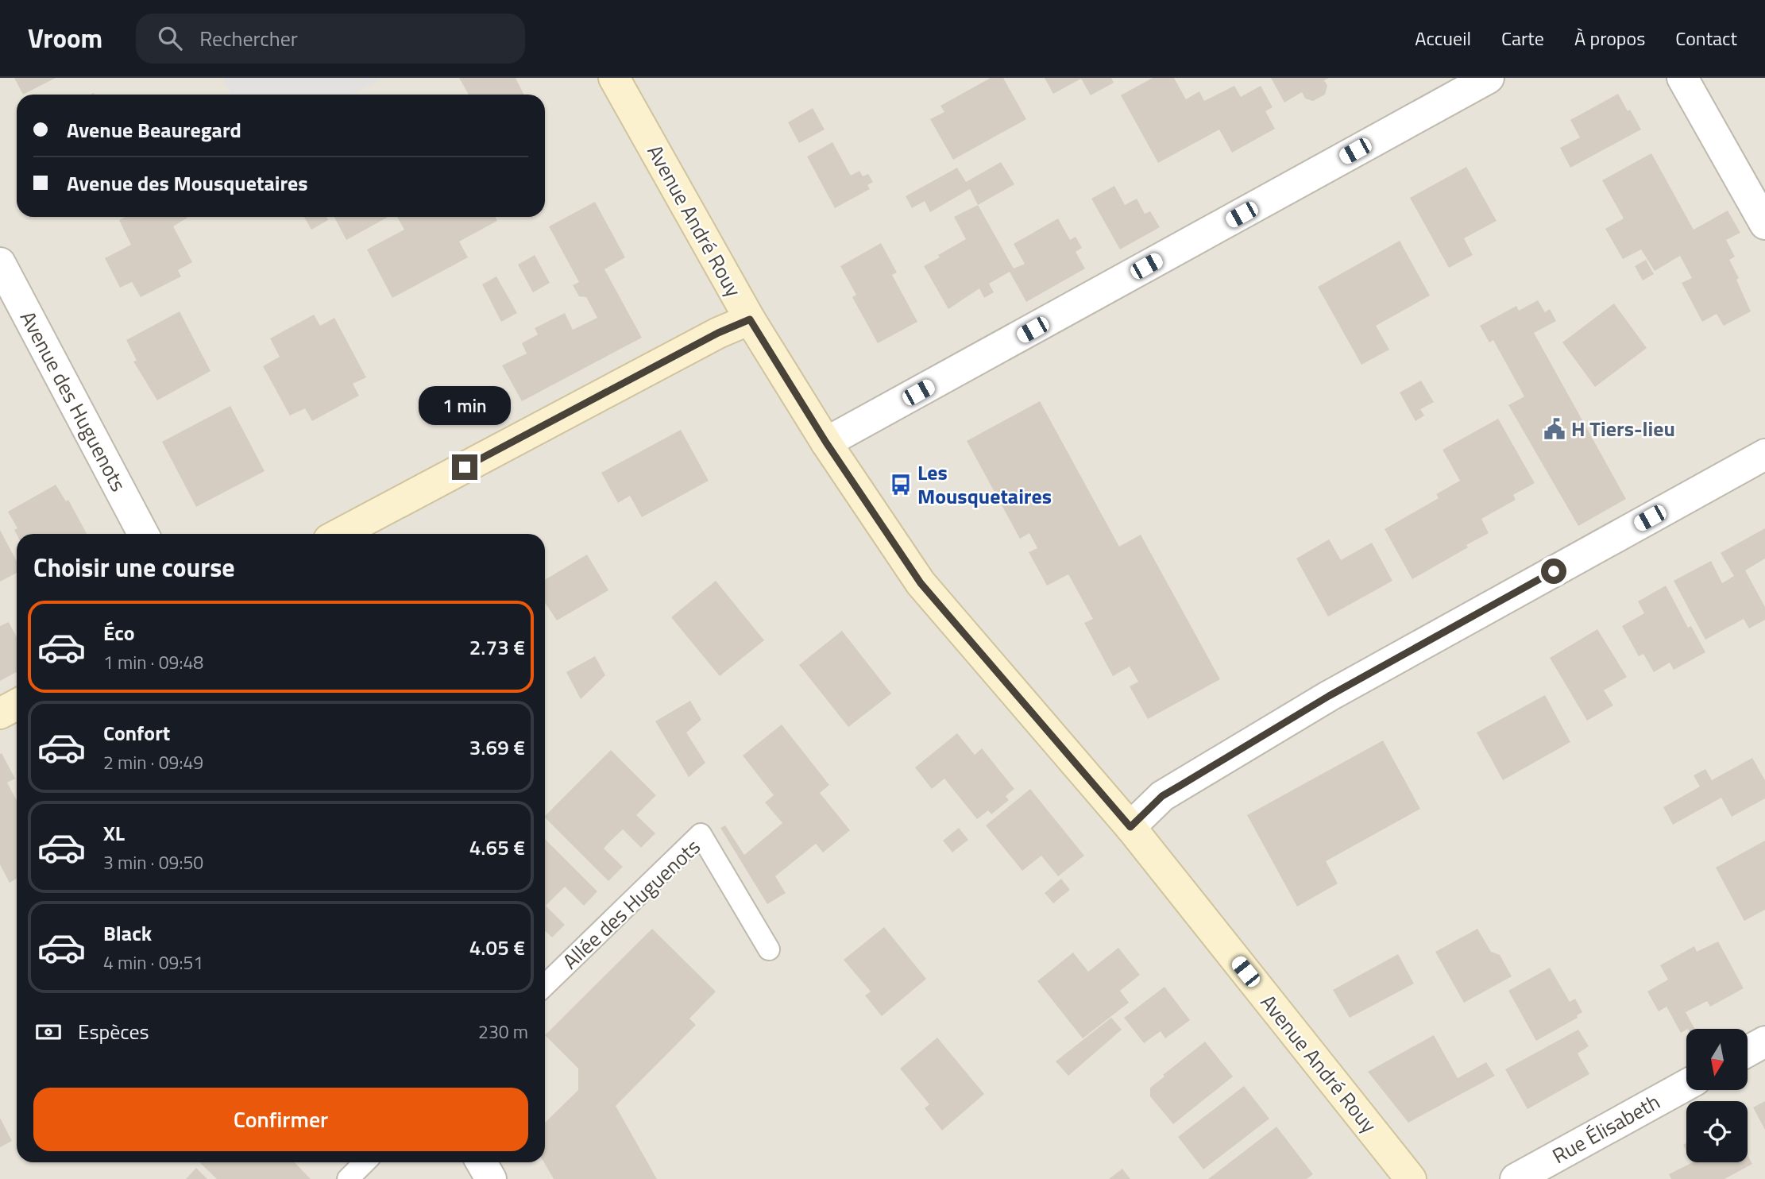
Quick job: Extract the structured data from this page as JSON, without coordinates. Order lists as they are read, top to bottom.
{
  "streets": {
    "main road": ["Avenue André Rouy"],
    "street": ["Avenue des Huguenots", "Rue Élisabeth"],
    "lane": ["Allée des Huguenots"]
  },
  "places": {
    "public building": ["H Tiers-lieu"],
    "bus stop": ["Les Mousquetaires"]
  },
  "north": "bottom",
  "page": {
    "header": "Vroom",
    "search": "Rechercher",
    "nav": [
      "Accueil",
      "Carte",
      "À propos",
      "Contact"
    ],
    "banner": ["Avenue Beauregard", "Avenue des Mousquetaires"],
    "bubble": "1 min",
    "heading": "Choisir une course",
    "list": [
      {
        "name": "Éco",
        "note": "1 min · 09:48",
        "value": "2.73 €"
      },
      {
        "name": "Confort",
        "note": "2 min · 09:49",
        "value": "3.69 €"
      },
      {
        "name": "XL",
        "note": "3 min · 09:50",
        "value": "4.65 €"
      },
      {
        "name": "Black",
        "note": "4 min · 09:51",
        "value": "4.05 €"
      }
    ],
    "pay": ["Espèces", "230 m"],
    "buttons": "Confirmer"
  }
}
